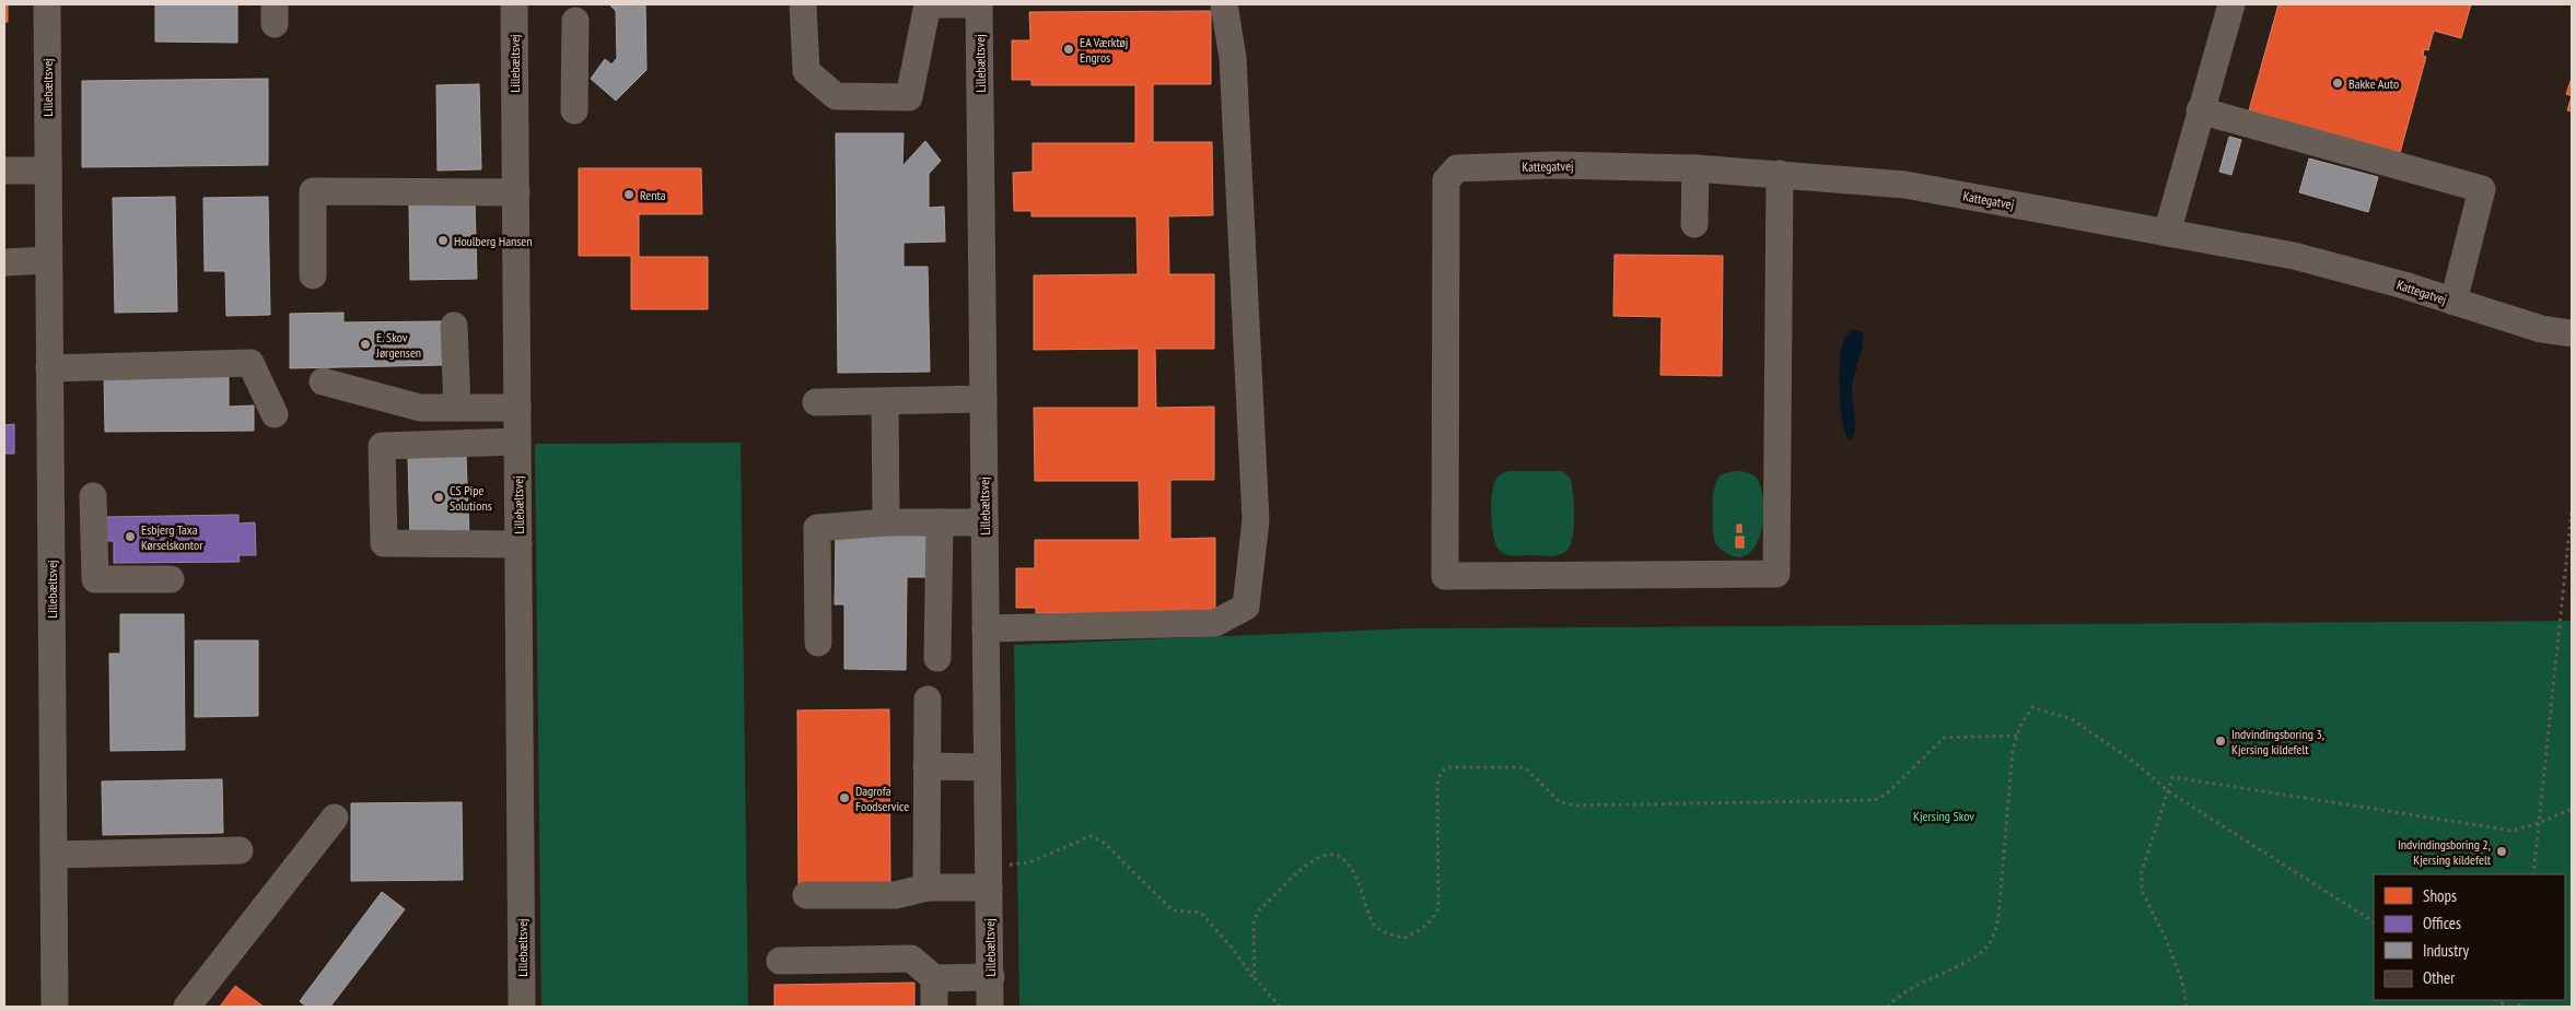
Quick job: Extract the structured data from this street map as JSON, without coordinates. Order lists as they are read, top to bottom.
{
  "streets": {
    "street": ["Lillebæltsvej", "Kattegatvej"]
  },
  "parks": ["Kjersing Skov"],
  "places": [
    "EA Værktøj Engros",
    "Bakke Auto",
    "Renta",
    "Houlberg Hansen",
    "E. Skov Jørgensen",
    "CS Pipe Solutions",
    "Esbjerg Taxa Kørselskontor",
    "Indvindingsboring 3, Kjersing kildefelt",
    "Dagrofa Foodservice",
    "Indvindingsboring 2, Kjersing kildefelt"
  ],
  "legend": [
    "Shops",
    "Offices",
    "Industry",
    "Other"
  ]
}
